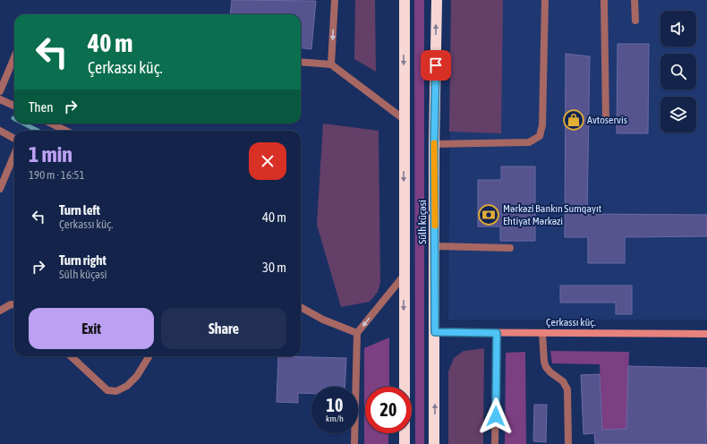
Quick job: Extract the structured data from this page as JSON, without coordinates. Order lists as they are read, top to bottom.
{
  "streets": {
    "highway": ["Sülh küçəsi"],
    "street": ["Çerkassı küç."]
  },
  "crossings": [
    ["Sülh küçəsi", "Çerkassı küç."]
  ],
  "places": {
    "shop": ["Avtoservis"],
    "bank": ["Mərkəzi Bankın Sumqayıt Ehtiyat Mərkəzi"]
  },
  "page": {
    "turn": ["40 m", "Çerkassı küç."],
    "then": "Then",
    "heading": ["1 min", "190 m · 16:51"],
    "list": [
      {
        "name": "Turn left",
        "note": "Çerkassı küç.",
        "value": "40 m"
      },
      {
        "name": "Turn right",
        "note": "Sülh küçəsi",
        "value": "30 m"
      }
    ],
    "buttons": ["Exit", "Share"],
    "speed": "10 km/h",
    "limit": "20"
  }
}
